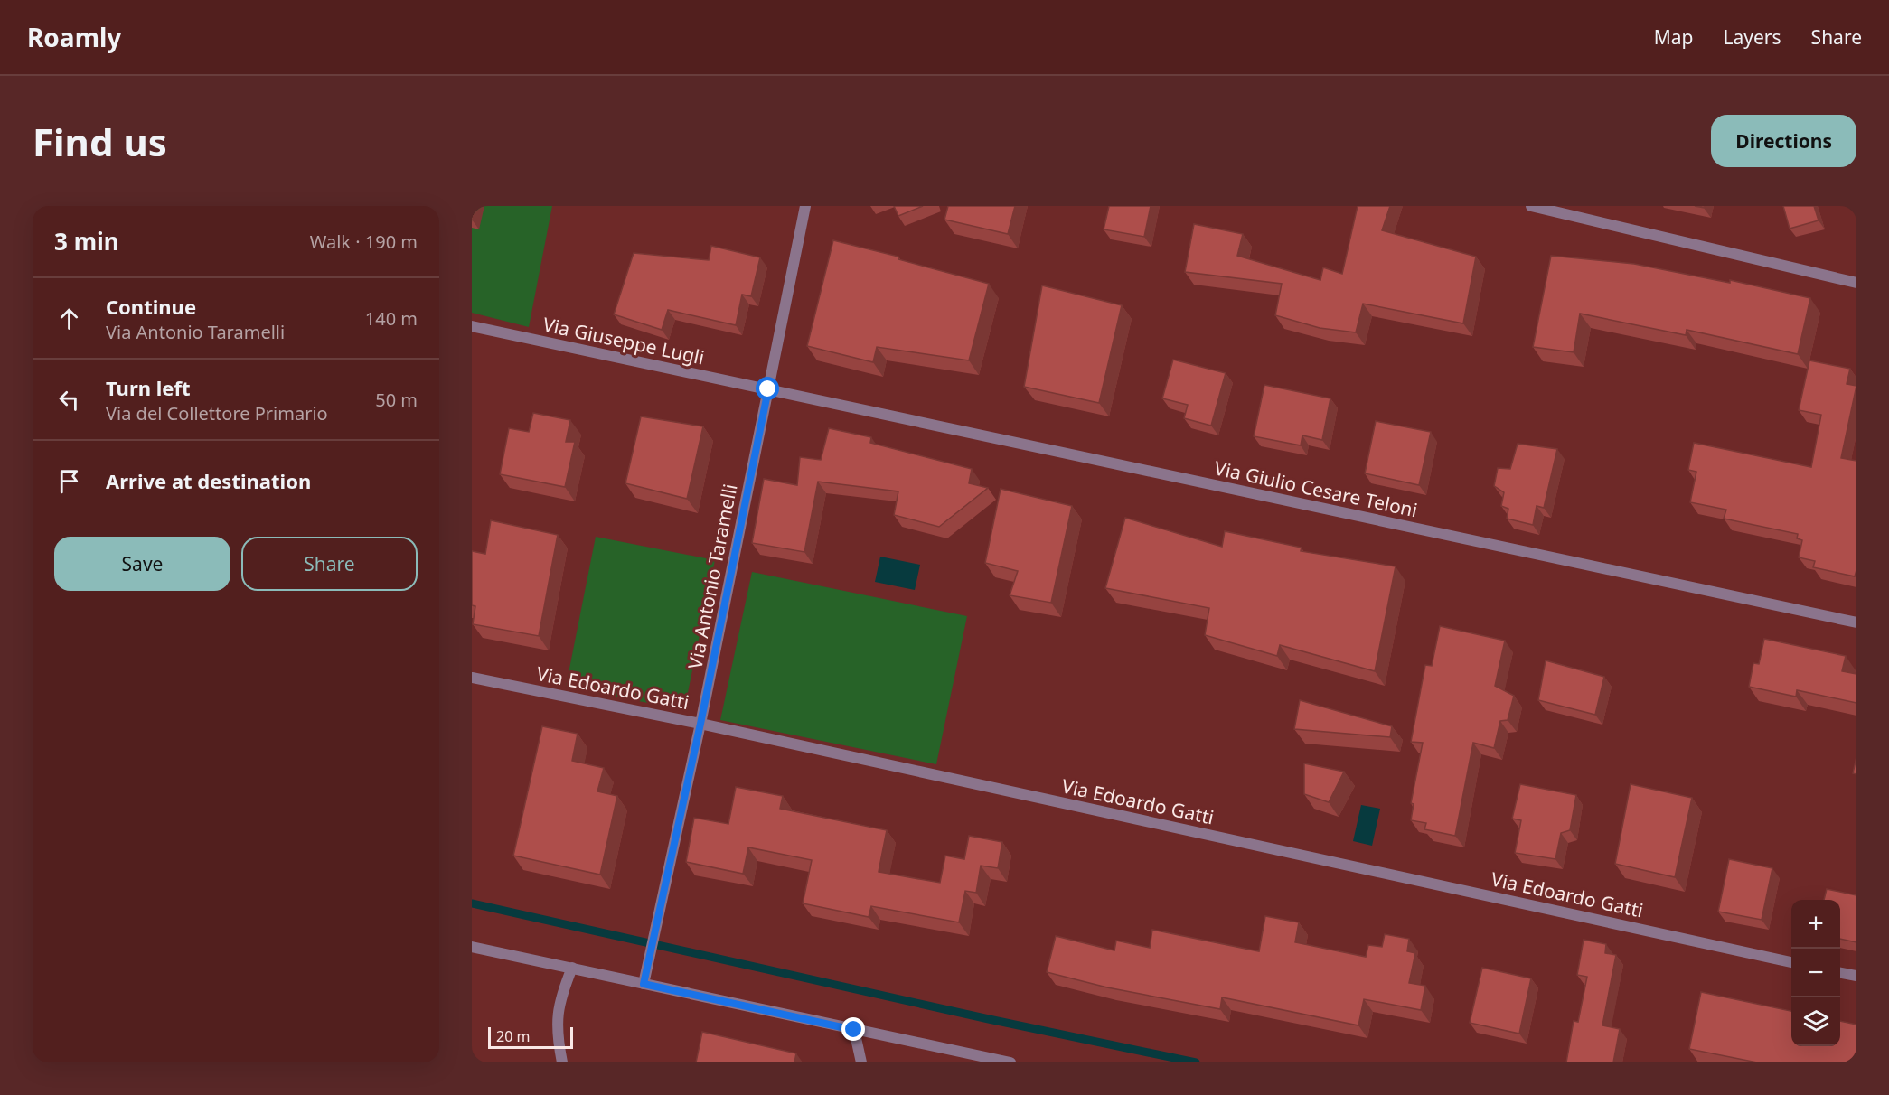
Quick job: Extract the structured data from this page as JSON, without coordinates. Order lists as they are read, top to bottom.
{
  "streets": {
    "street": [
      "Via Giuseppe Lugli",
      "Via Giulio Cesare Teloni",
      "Via Antonio Taramelli",
      "Via Edoardo Gatti"
    ]
  },
  "crossings": [
    ["Via Giuseppe Lugli", "Via Giulio Cesare Teloni"],
    ["Via Giuseppe Lugli", "Via Antonio Taramelli"],
    ["Via Giulio Cesare Teloni", "Via Antonio Taramelli"],
    ["Via Antonio Taramelli", "Via Edoardo Gatti"]
  ],
  "scale_bar": "20 m",
  "page": {
    "header": "Roamly",
    "nav": ["Map", "Layers", "Share"],
    "buttons": [
      "Directions",
      ["Save", "Share"]
    ],
    "title": "Find us",
    "heading": ["3 min", "Walk · 190 m"],
    "list": [
      ["Continue", "Via Antonio Taramelli", "140 m"],
      ["Turn left", "Via del Collettore Primario", "50 m"],
      "Arrive at destination"
    ],
    "map_buttons": ["+", "−"],
    "scale": "20 m"
  }
}
